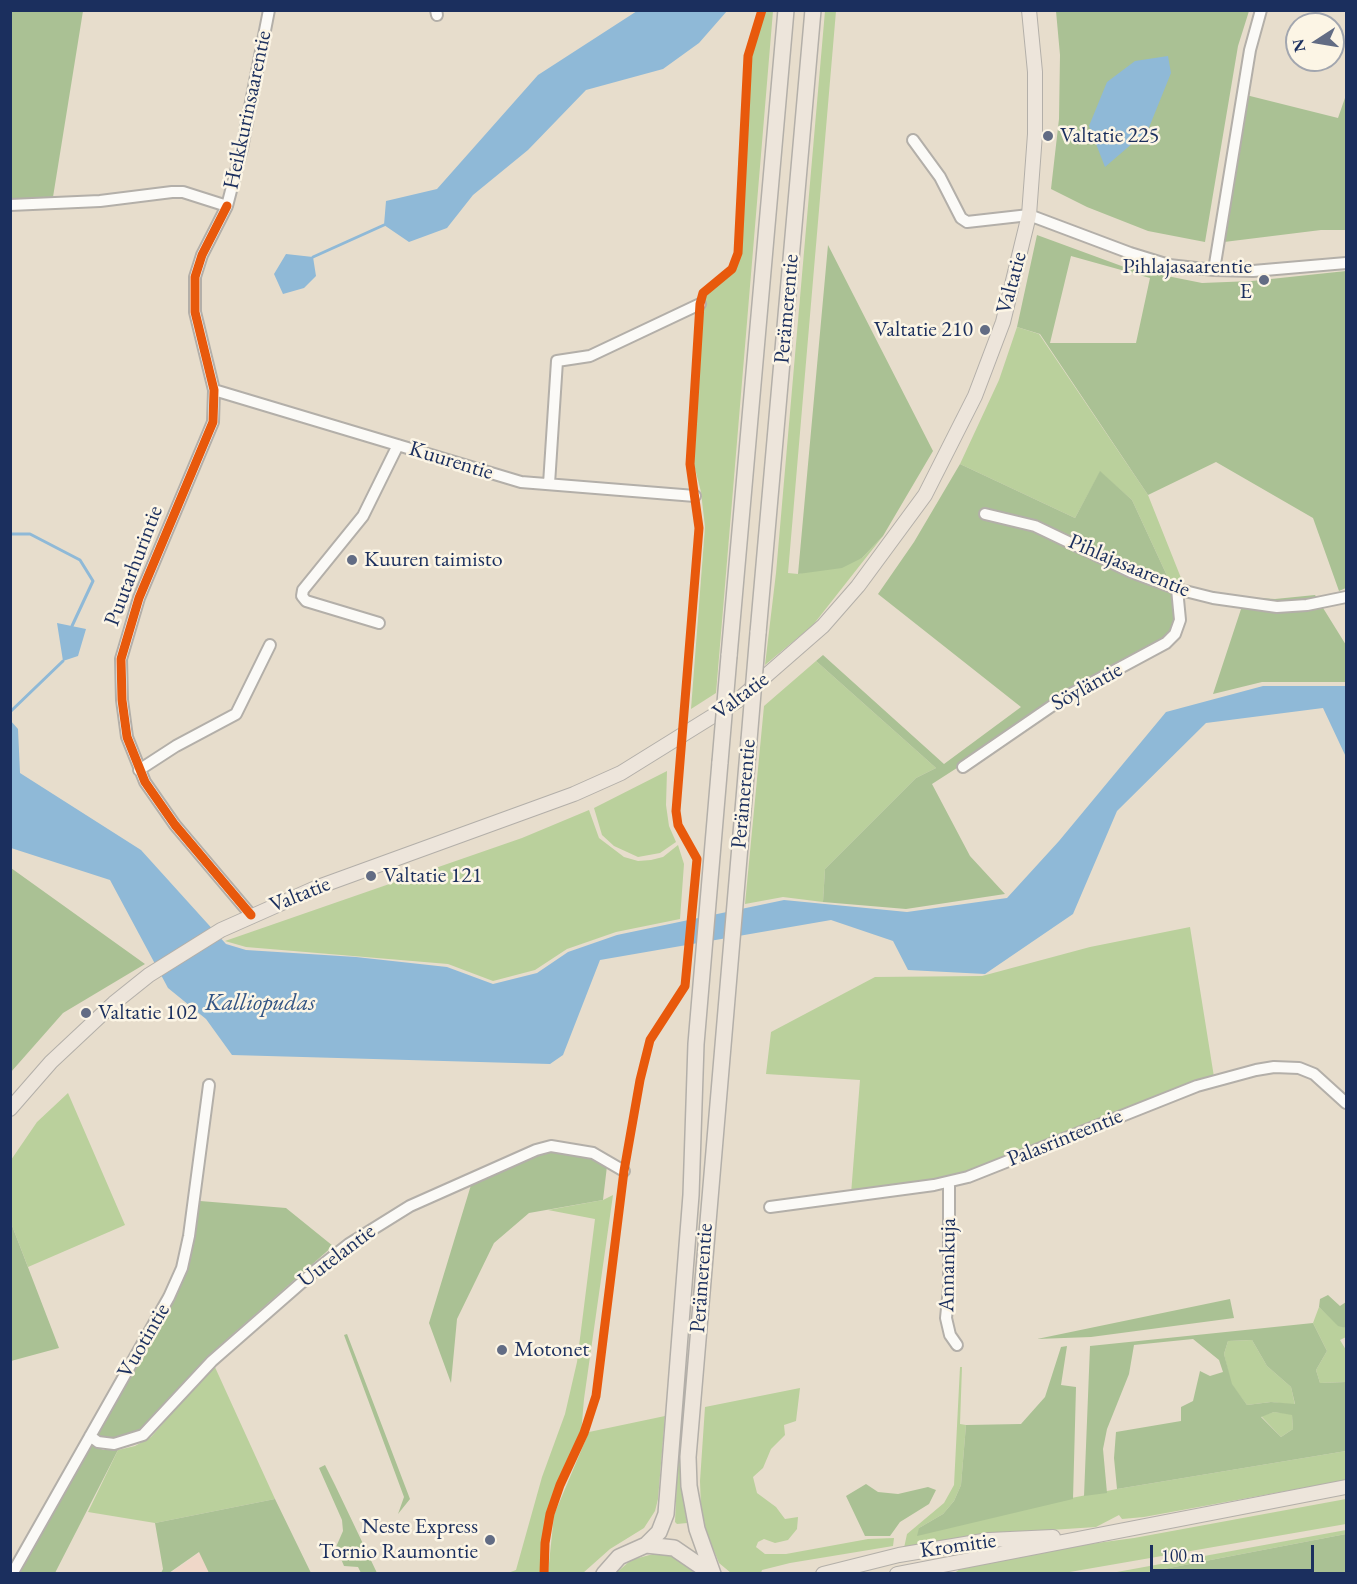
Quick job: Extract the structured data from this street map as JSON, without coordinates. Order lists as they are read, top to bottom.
{
  "streets": {
    "highway": ["Perämerentie"],
    "main road": ["Valtatie", "Kromitie"],
    "street": [
      "Heikkurinsaarentie",
      "Kuurentie",
      "Puutarhurintie",
      "Pihlajasaarentie",
      "Söyläntie",
      "Palasrinteentie",
      "Uutelantie",
      "Annankuja",
      "Vuotintie"
    ]
  },
  "crossings": [
    ["Heikkurinsaarentie", "Puutarhurintie"],
    ["Valtatie", "Puutarhurintie"],
    ["Kuurentie", "Puutarhurintie"],
    ["Pihlajasaarentie", "Söyläntie"],
    ["Palasrinteentie", "Annankuja"],
    ["Uutelantie", "Vuotintie"]
  ],
  "water": ["Kalliopudas"],
  "places": [
    "Valtatie 225",
    "Pihlajasaarentie E",
    "Valtatie 210",
    "Kuuren taimisto",
    "Valtatie 121",
    "Valtatie 102",
    "Motonet",
    "Neste Express Tornio Raumontie"
  ],
  "scale_bar": "100 m",
  "north": "left"
}
